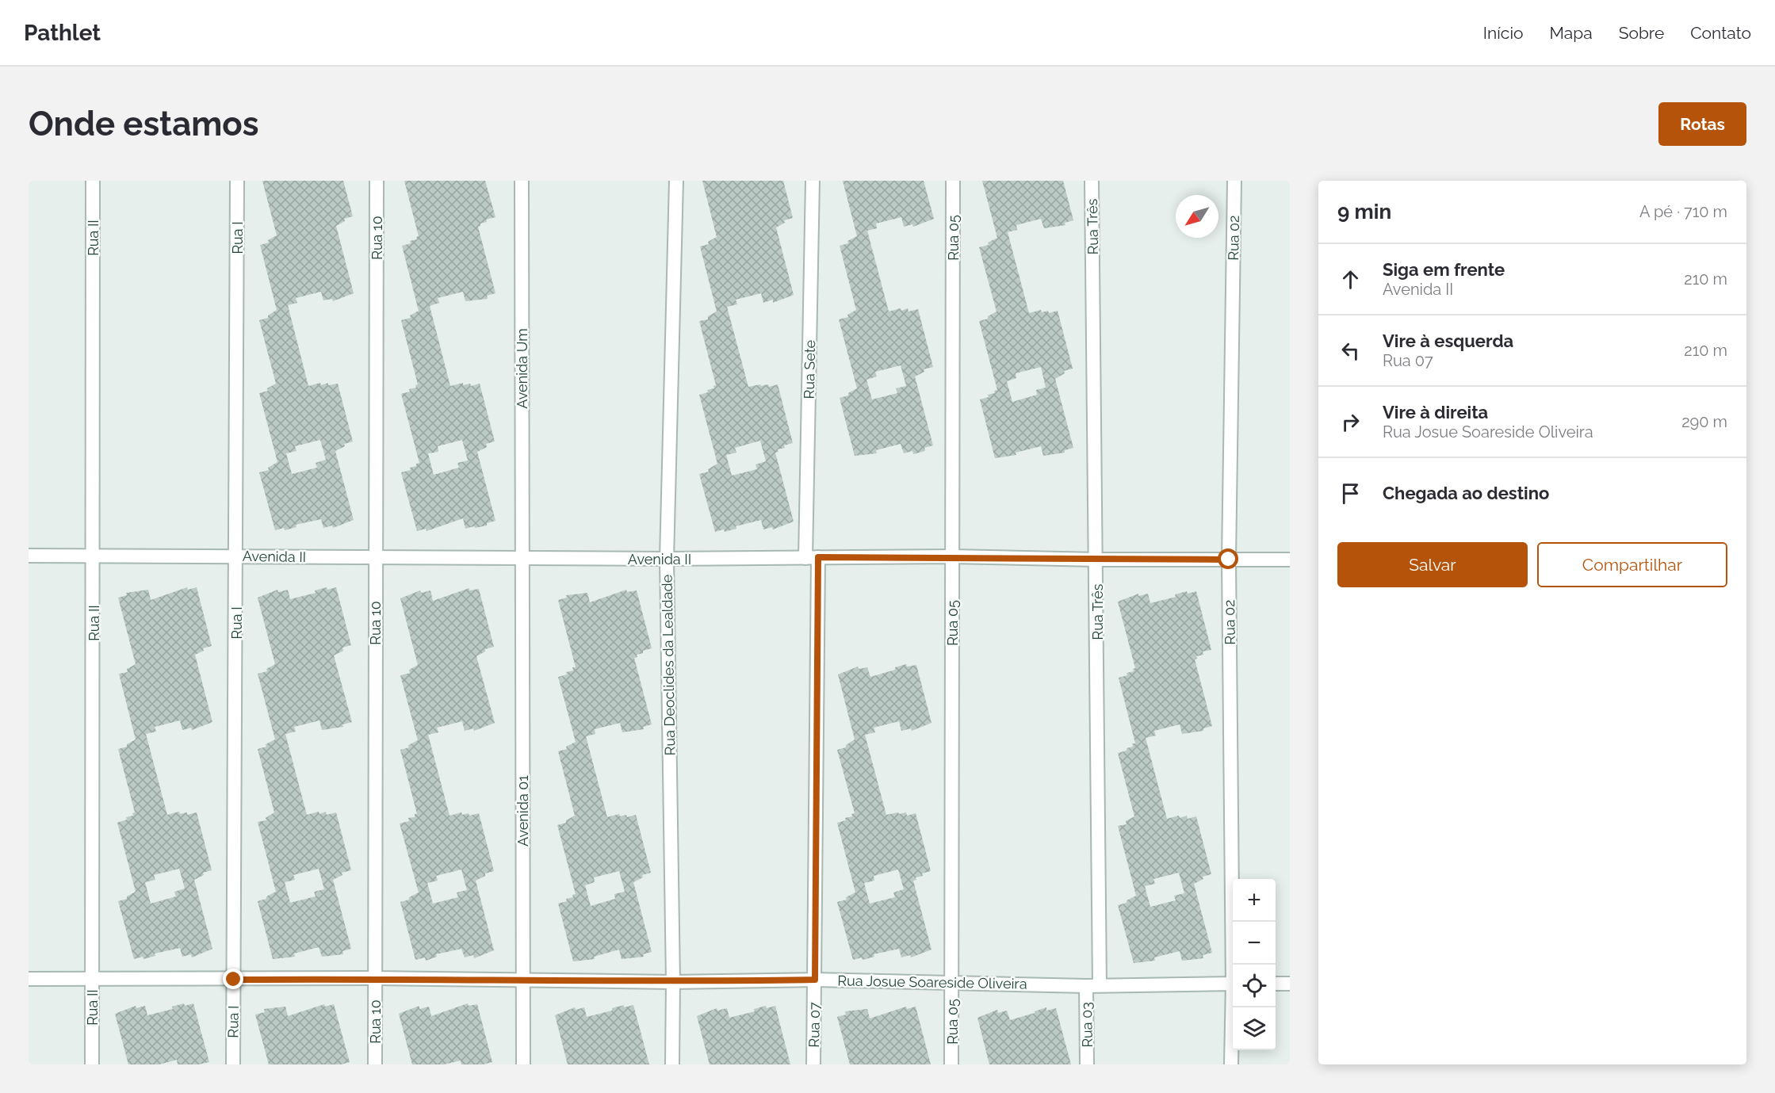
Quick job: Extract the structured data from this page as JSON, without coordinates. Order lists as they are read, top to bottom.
{
  "streets": {
    "street": [
      "Rua Três",
      "Rua II",
      "Rua I",
      "Rua 10",
      "Rua 05",
      "Rua 02",
      "Avenida Um",
      "Rua Sete",
      "Avenida II",
      "Rua Deoclides da Lealdade",
      "Avenida 01",
      "Rua Josue Soareside Oliveira",
      "Rua 07",
      "Rua 03"
    ]
  },
  "crossings": [
    ["Rua Três", "Avenida II"],
    ["Rua Três", "Rua Josue Soareside Oliveira"],
    ["Rua Três", "Rua 03"],
    ["Rua II", "Avenida II"],
    ["Rua II", "Rua Josue Soareside Oliveira"],
    ["Rua I", "Avenida II"],
    ["Rua I", "Rua Josue Soareside Oliveira"],
    ["Rua 10", "Avenida II"],
    ["Rua 10", "Rua Josue Soareside Oliveira"],
    ["Rua 05", "Avenida II"],
    ["Rua 05", "Rua Josue Soareside Oliveira"],
    ["Rua 02", "Avenida II"],
    ["Avenida Um", "Avenida II"],
    ["Avenida Um", "Avenida 01"],
    ["Rua Sete", "Avenida II"],
    ["Rua Sete", "Rua 07"],
    ["Avenida II", "Rua Deoclides da Lealdade"],
    ["Avenida II", "Avenida 01"],
    ["Avenida II", "Rua 07"],
    ["Rua Deoclides da Lealdade", "Rua Josue Soareside Oliveira"],
    ["Avenida 01", "Rua Josue Soareside Oliveira"],
    ["Rua Josue Soareside Oliveira", "Rua 07"],
    ["Rua Josue Soareside Oliveira", "Rua 03"]
  ],
  "north": "bottom left",
  "page": {
    "header": "Pathlet",
    "nav": [
      "Início",
      "Mapa",
      "Sobre",
      "Contato"
    ],
    "buttons": [
      "Rotas",
      ["Salvar", "Compartilhar"]
    ],
    "title": "Onde estamos",
    "heading": ["9 min", "A pé · 710 m"],
    "list": [
      ["Siga em frente", "Avenida II", "210 m"],
      ["Vire à esquerda", "Rua 07", "210 m"],
      ["Vire à direita", "Rua Josue Soareside Oliveira", "290 m"],
      "Chegada ao destino"
    ],
    "map_buttons": ["+", "−"]
  }
}
